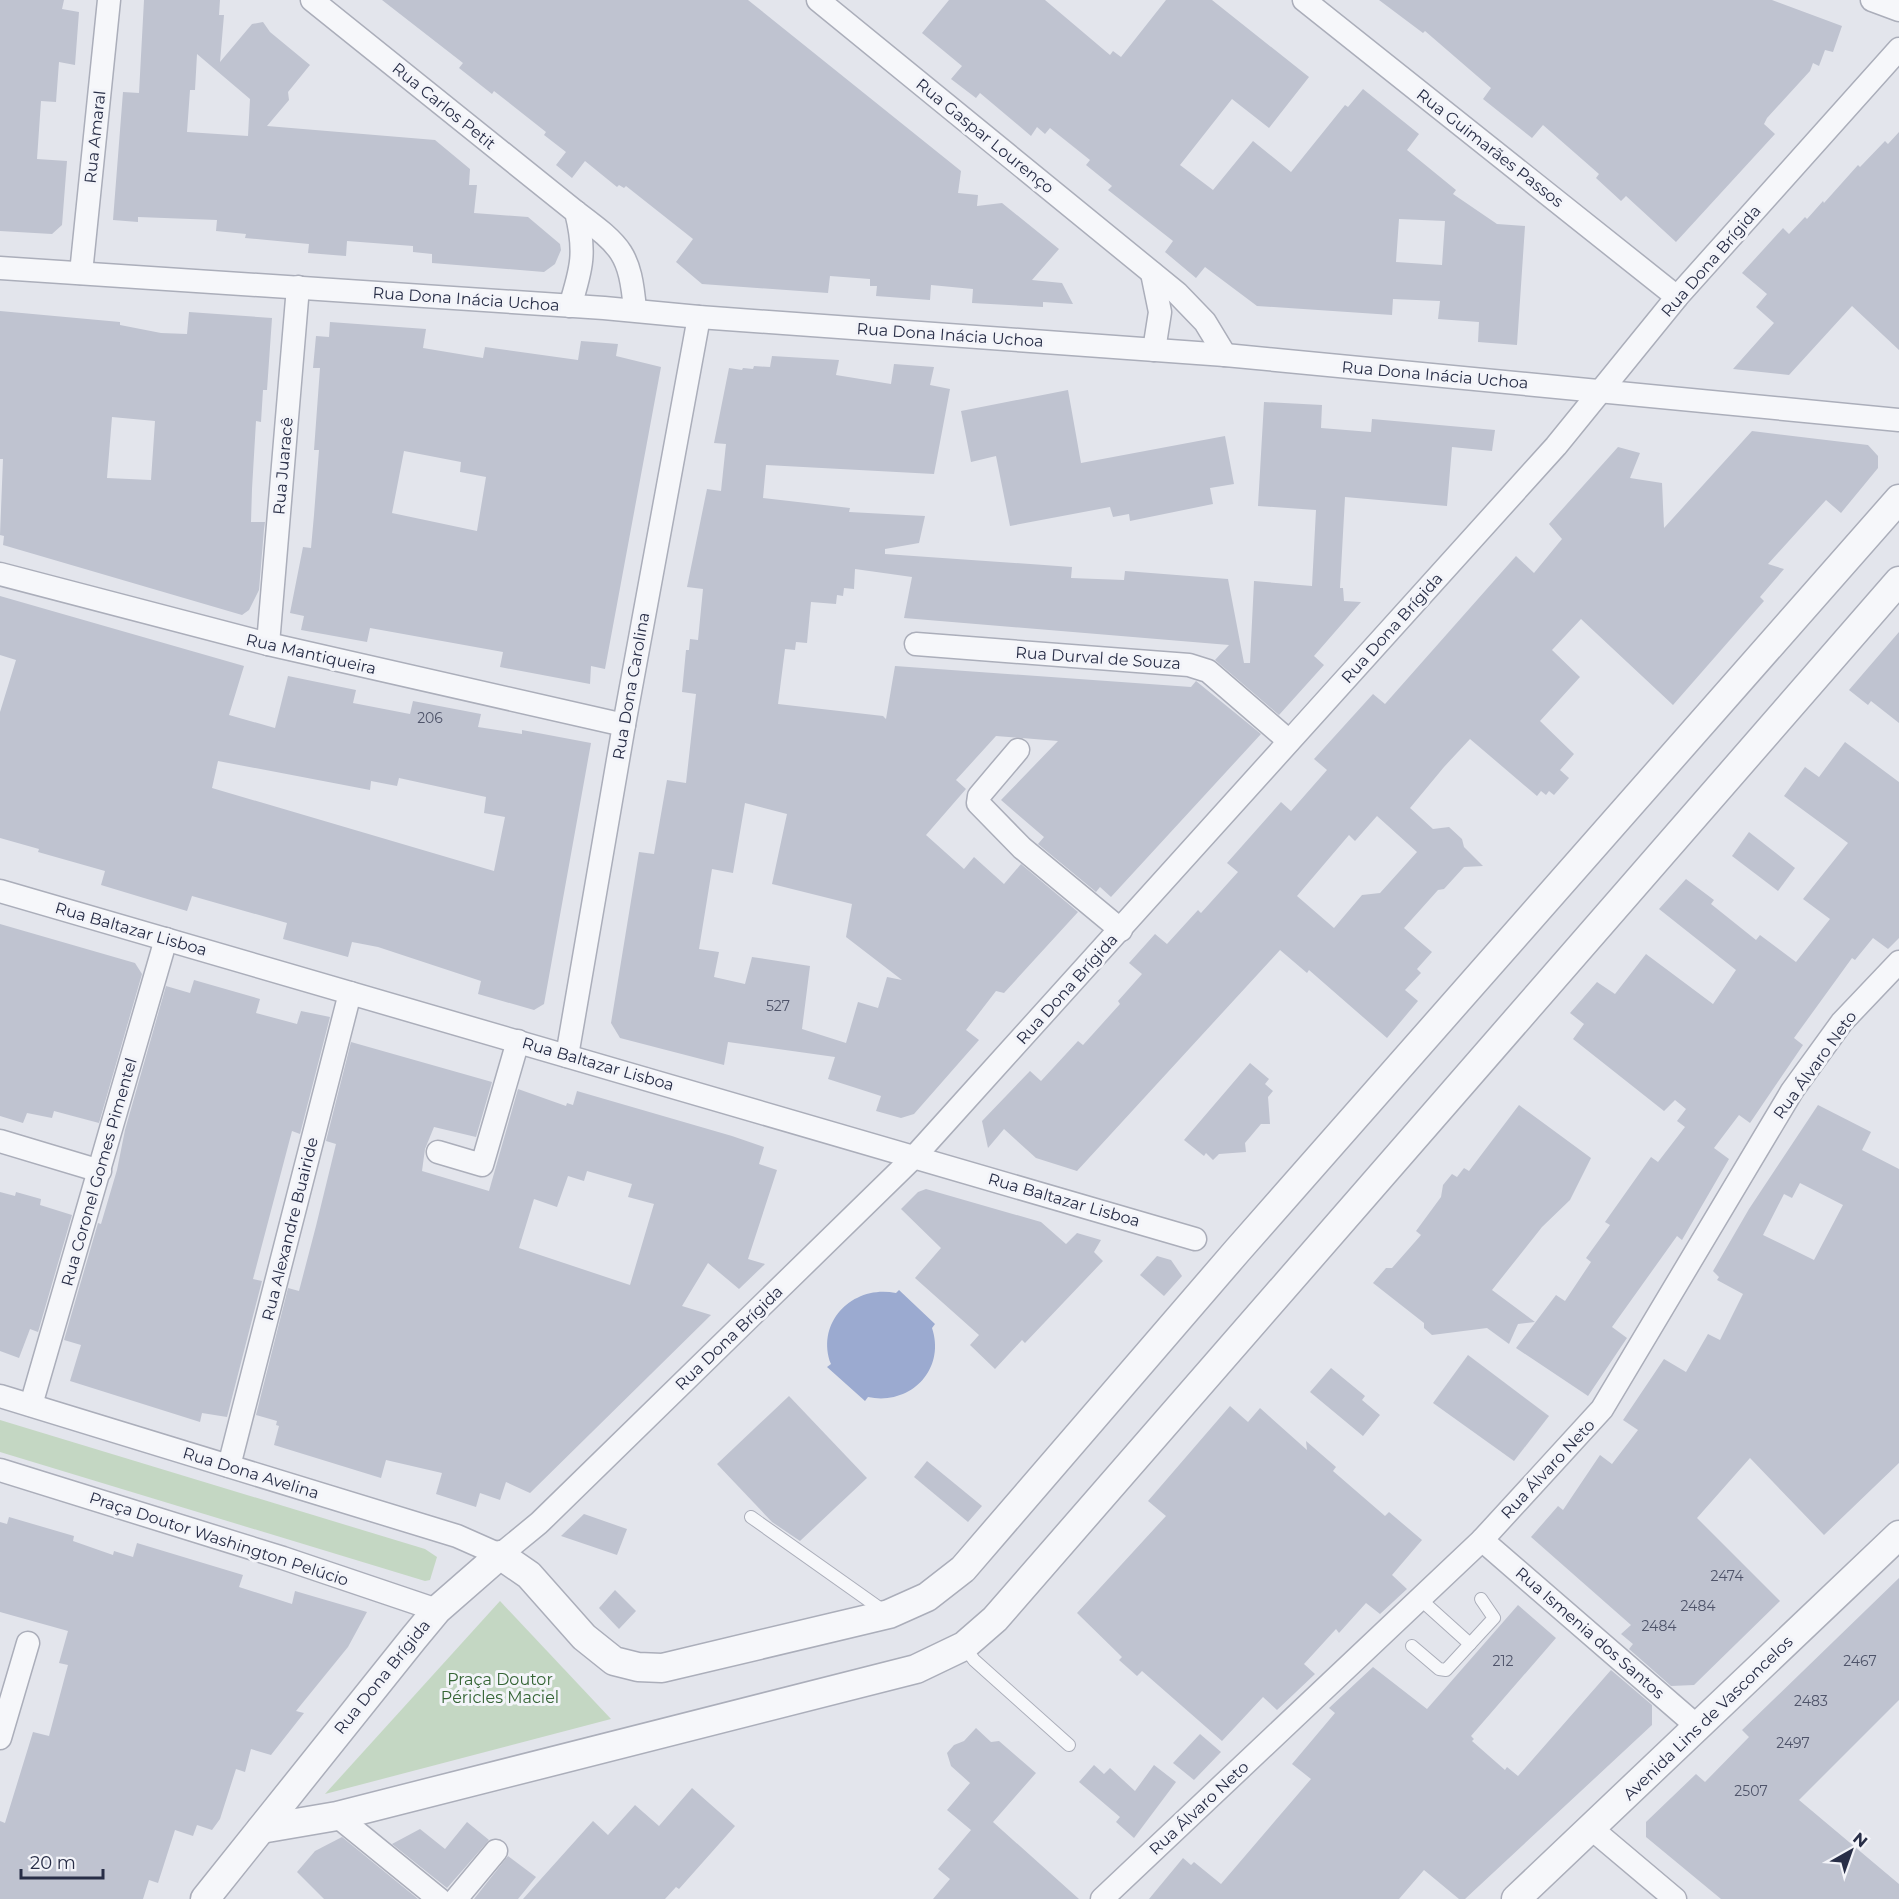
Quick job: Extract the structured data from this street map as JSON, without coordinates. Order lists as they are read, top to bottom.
{
  "streets": {
    "street": [
      "Rua Carlos Petit",
      "Rua Gaspar Lourenço",
      "Rua Amaral",
      "Rua Guimarães Passos",
      "Rua Dona Brígida",
      "Rua Dona Inácia Uchoa",
      "Rua Juaracê",
      "Rua Mantiqueira",
      "Rua Durval de Souza",
      "Rua Dona Carolina",
      "Rua Baltazar Lisboa",
      "Rua Álvaro Neto",
      "Rua Coronel Gomes Pimentel",
      "Rua Alexandre Buairide",
      "Rua Dona Avelina",
      "Praça Doutor Washington Pelúcio",
      "Rua Ismenia dos Santos",
      "Avenida Lins de Vasconcelos"
    ]
  },
  "crossings": [
    ["Rua Carlos Petit", "Rua Dona Inácia Uchoa"],
    ["Rua Gaspar Lourenço", "Rua Dona Inácia Uchoa"],
    ["Rua Amaral", "Rua Dona Inácia Uchoa"],
    ["Rua Guimarães Passos", "Rua Dona Brígida"],
    ["Rua Dona Brígida", "Rua Dona Inácia Uchoa"],
    ["Rua Dona Brígida", "Rua Durval de Souza"],
    ["Rua Dona Brígida", "Rua Baltazar Lisboa"],
    ["Rua Dona Brígida", "Rua Dona Avelina"],
    ["Rua Dona Brígida", "Praça Doutor Washington Pelúcio"],
    ["Rua Dona Inácia Uchoa", "Rua Juaracê"],
    ["Rua Dona Inácia Uchoa", "Rua Dona Carolina"],
    ["Rua Juaracê", "Rua Mantiqueira"],
    ["Rua Mantiqueira", "Rua Dona Carolina"],
    ["Rua Dona Carolina", "Rua Baltazar Lisboa"],
    ["Rua Baltazar Lisboa", "Rua Coronel Gomes Pimentel"],
    ["Rua Baltazar Lisboa", "Rua Alexandre Buairide"],
    ["Rua Álvaro Neto", "Rua Ismenia dos Santos"],
    ["Rua Coronel Gomes Pimentel", "Rua Dona Avelina"],
    ["Rua Alexandre Buairide", "Rua Dona Avelina"],
    ["Rua Ismenia dos Santos", "Avenida Lins de Vasconcelos"]
  ],
  "parks": ["Praça Doutor Péricles Maciel"],
  "house_numbers": [
    "206",
    "527",
    "2474",
    "2484",
    "2484",
    "212",
    "2467",
    "2483",
    "2497",
    "2507"
  ],
  "scale_bar": "20 m",
  "north": "top right"
}
